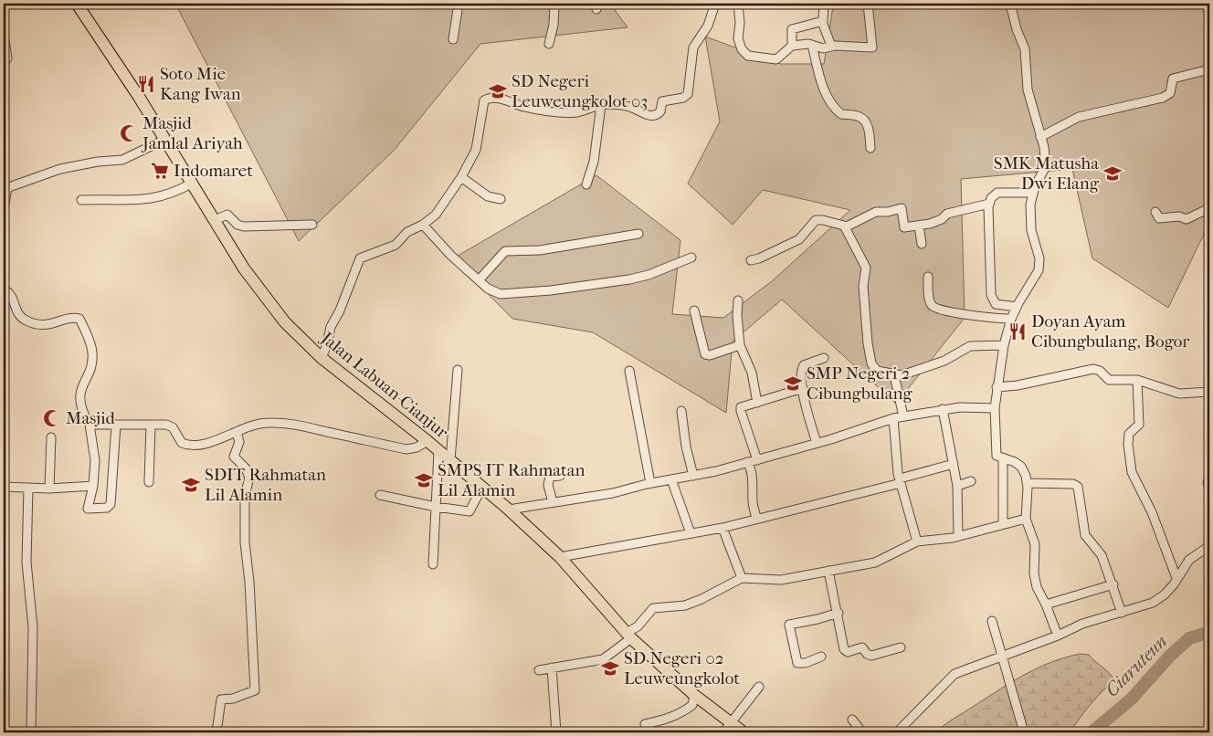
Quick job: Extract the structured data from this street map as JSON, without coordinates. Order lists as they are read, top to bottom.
{
  "streets": {
    "highway": ["Jalan Labuan-Cianjur"]
  },
  "water": ["Ciaruteun"],
  "places": {
    "restaurant": ["Soto Mie Kang Iwan", "Doyan Ayam Cibungbulang, Bogor"],
    "school or university": [
      "SD Negeri Leuweungkolot 03",
      "SMK Matusha Dwi Elang",
      "SMP Negeri 2 Cibungbulang",
      "SMPS IT Rahmatan Lil Alamin",
      "SDIT Rahmatan Lil Alamin",
      "SD Negeri 02 Leuweungkolot"
    ],
    "mosque": ["Masjid Jamlal Ariyah", "Masjid"],
    "supermarket": ["Indomaret"]
  }
}
